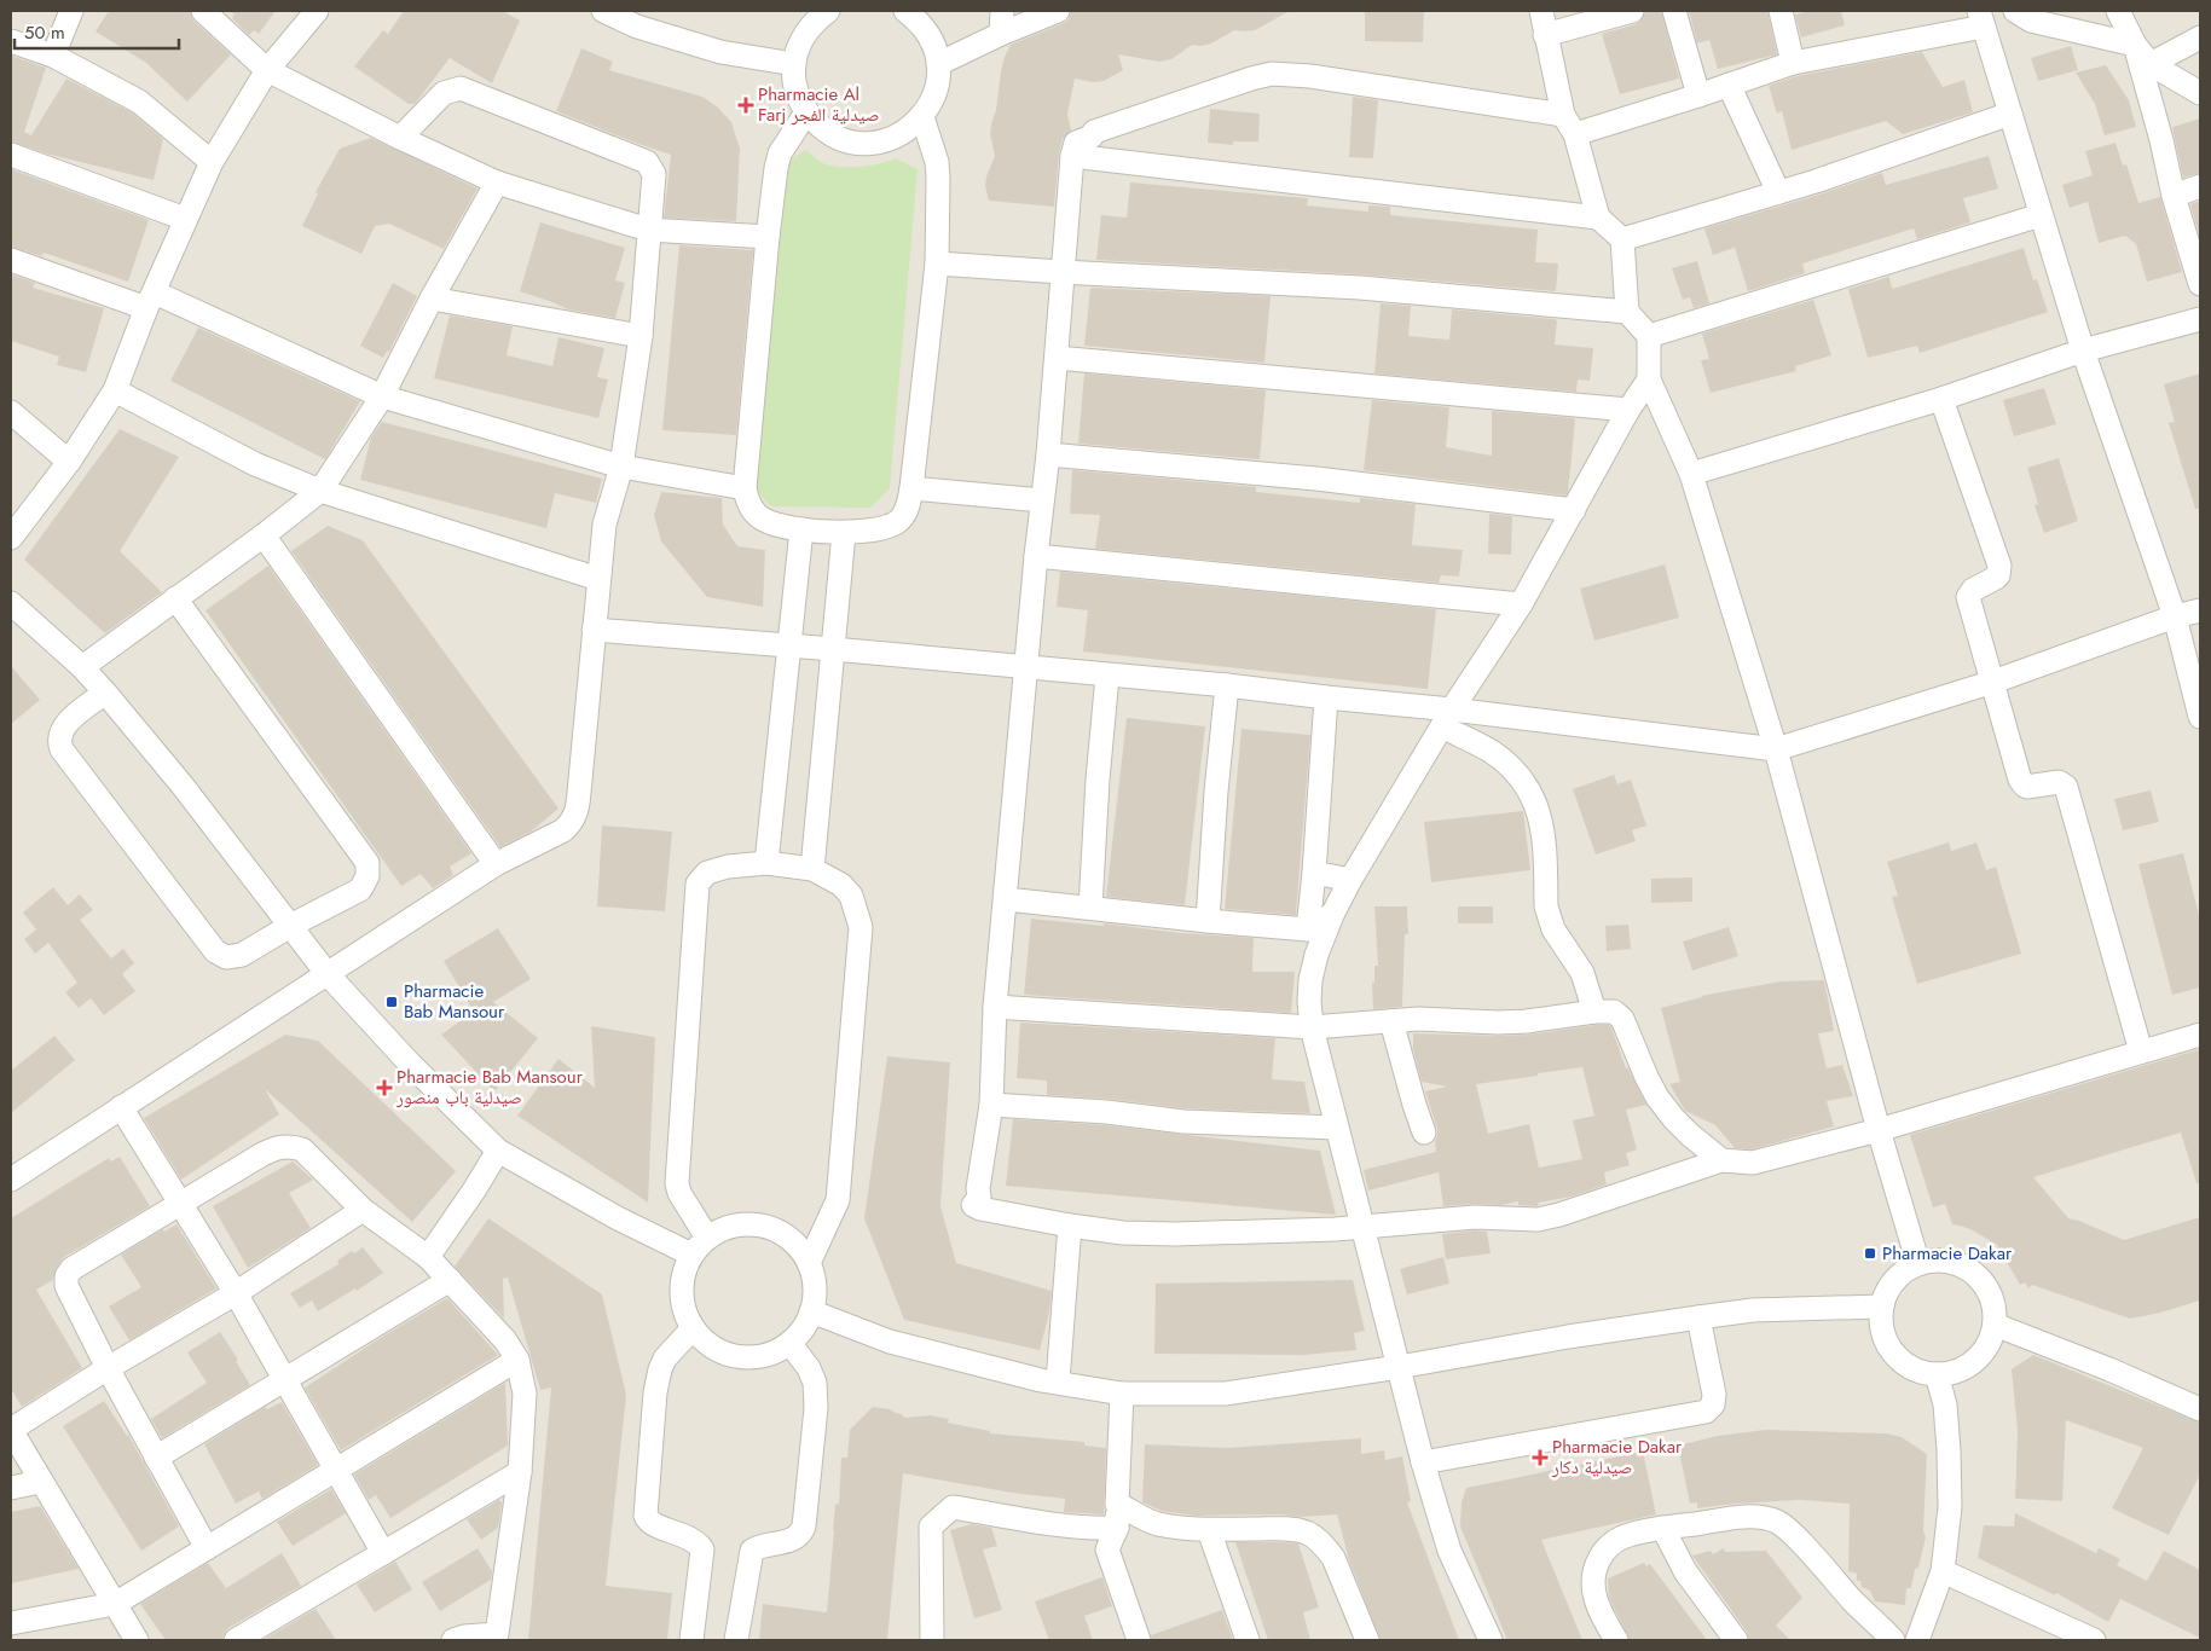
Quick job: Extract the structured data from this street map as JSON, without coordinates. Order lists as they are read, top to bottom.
{
  "places": {
    "health": ["Pharmacie Al Farj صيدلية الفجر", "Pharmacie Bab Mansour صيدلية باب منصور", "Pharmacie Dakar صيدلية دكار"],
    "transit": ["Pharmacie Bab Mansour", "Pharmacie Dakar"]
  },
  "scale_bar": "50 m"
}
